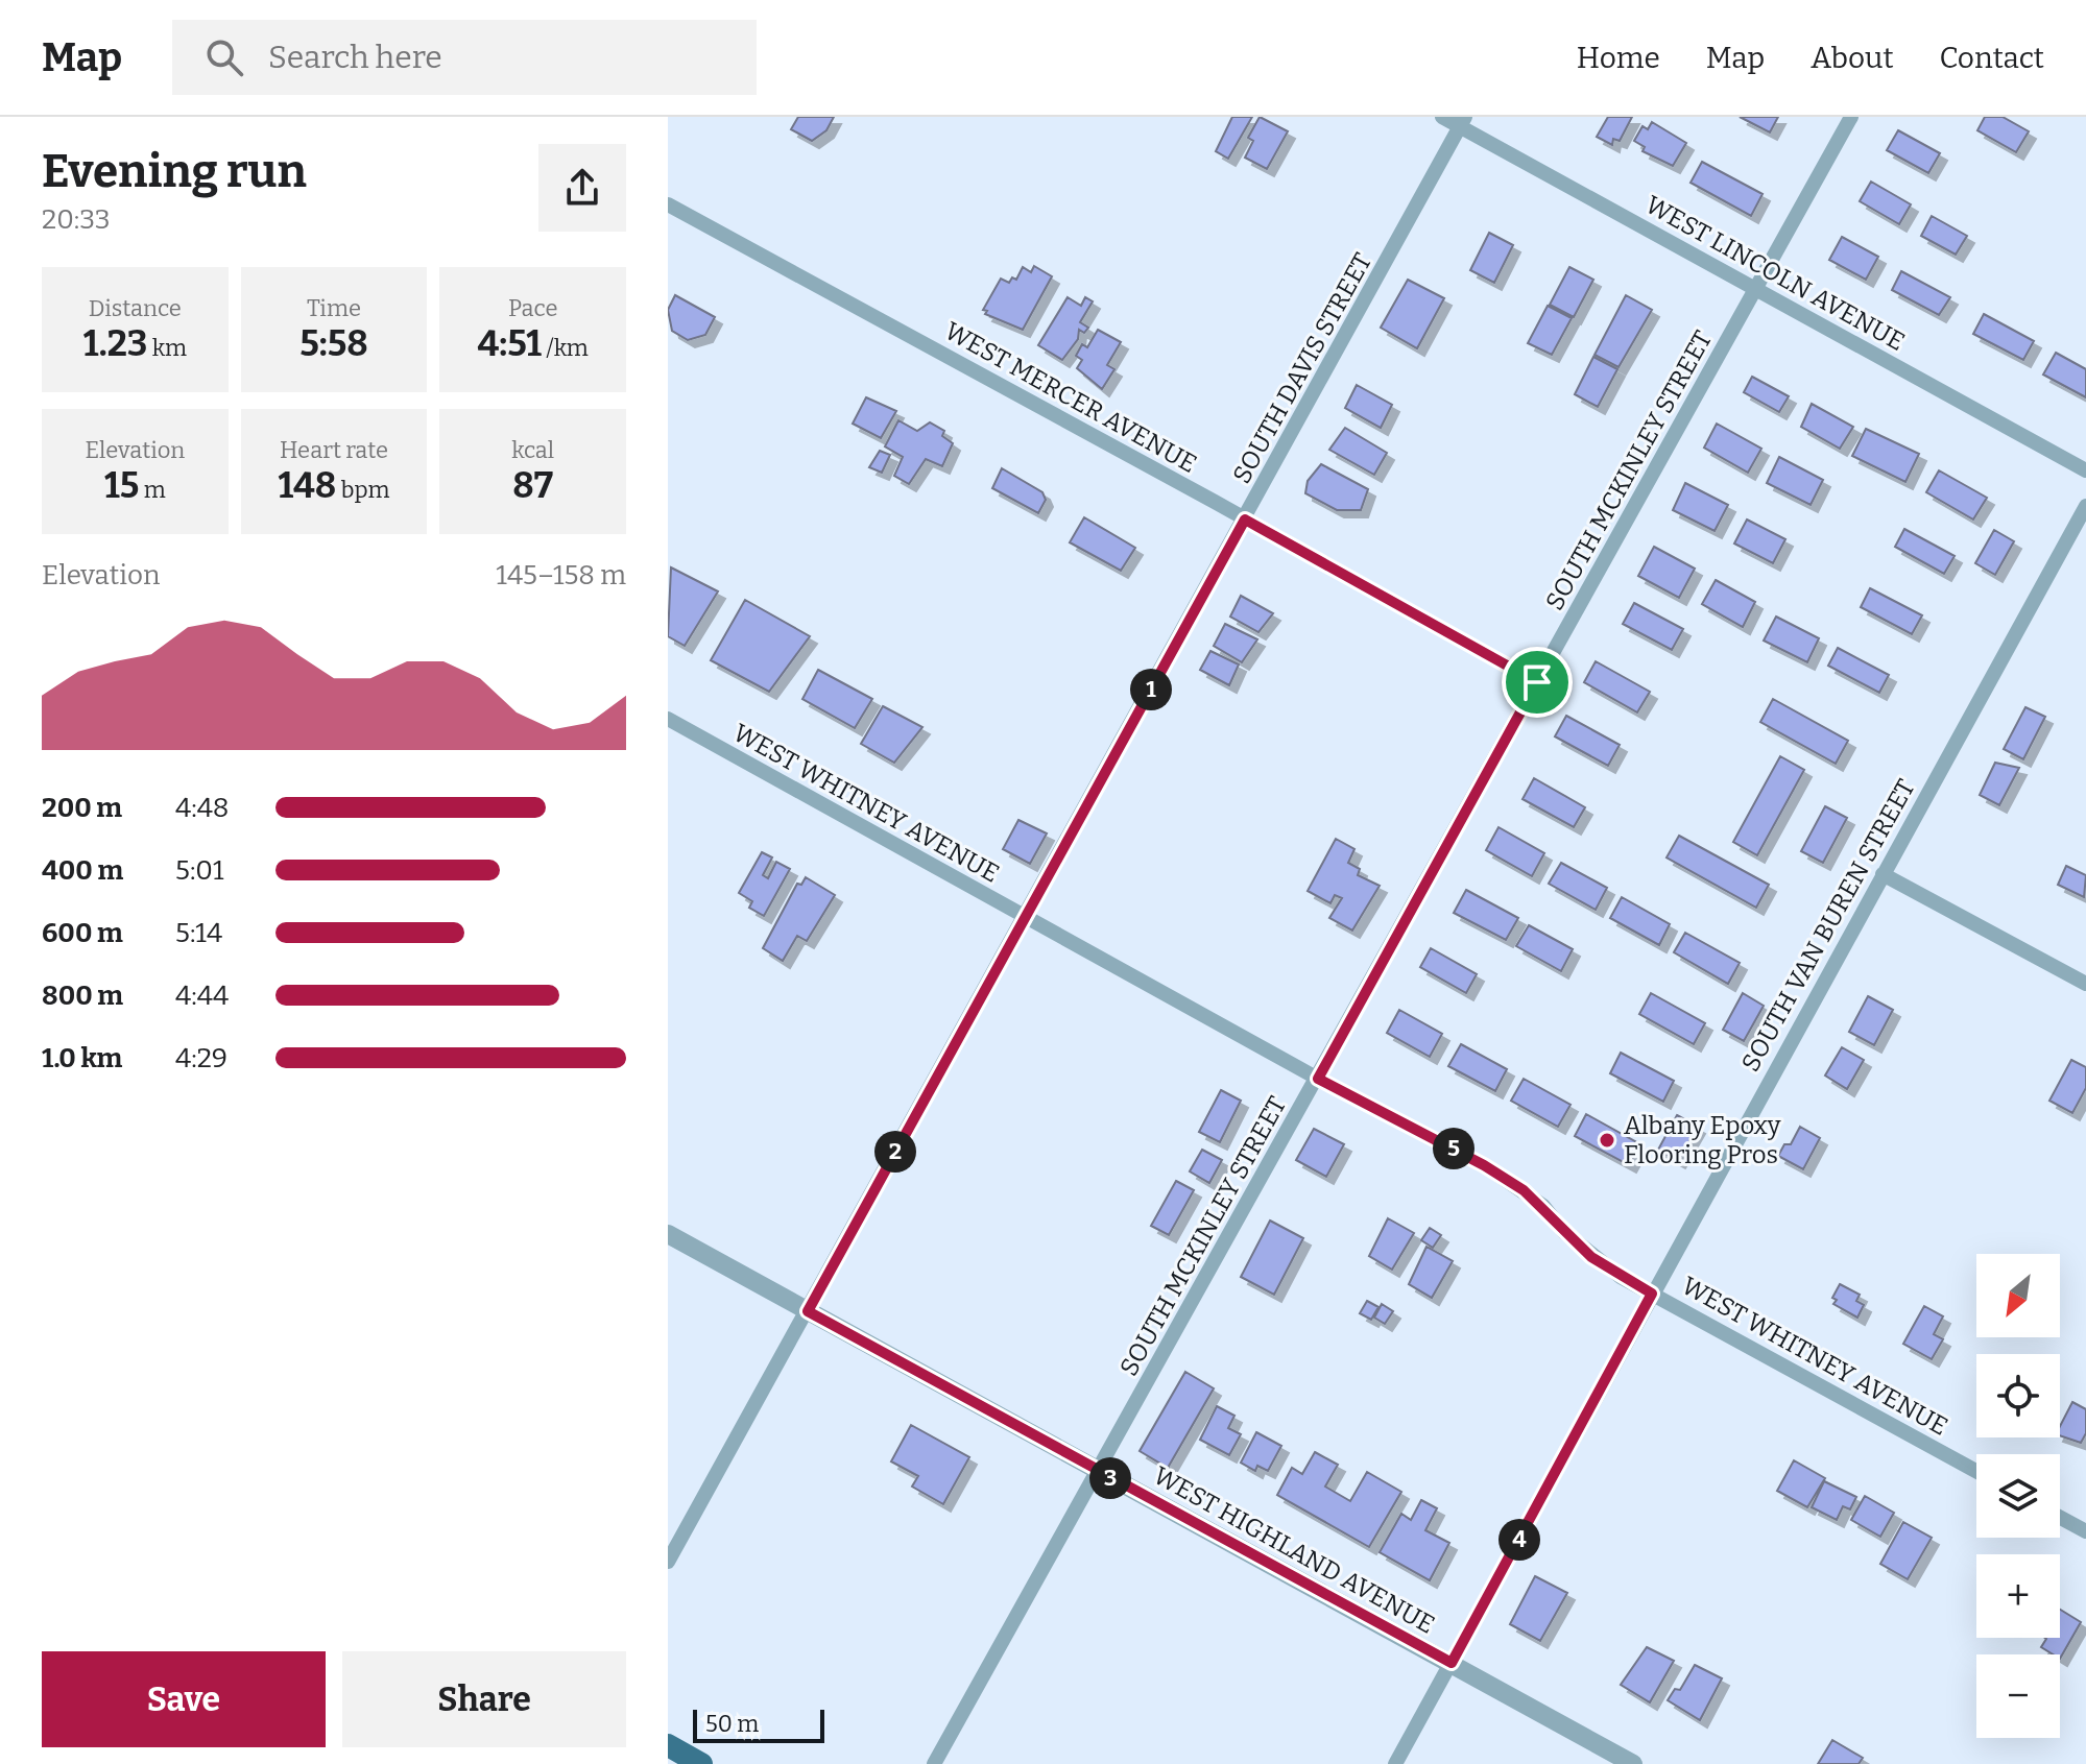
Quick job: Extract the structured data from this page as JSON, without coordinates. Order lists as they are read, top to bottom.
{
  "streets": {
    "street": [
      "WEST LINCOLN AVENUE",
      "SOUTH DAVIS STREET",
      "WEST MERCER AVENUE",
      "SOUTH MCKINLEY STREET",
      "WEST WHITNEY AVENUE",
      "SOUTH VAN BUREN STREET",
      "WEST HIGHLAND AVENUE"
    ]
  },
  "crossings": [
    ["WEST LINCOLN AVENUE", "SOUTH DAVIS STREET"],
    ["WEST LINCOLN AVENUE", "SOUTH MCKINLEY STREET"],
    ["SOUTH DAVIS STREET", "WEST MERCER AVENUE"],
    ["SOUTH DAVIS STREET", "WEST WHITNEY AVENUE"],
    ["SOUTH DAVIS STREET", "WEST HIGHLAND AVENUE"],
    ["WEST MERCER AVENUE", "SOUTH MCKINLEY STREET"],
    ["SOUTH MCKINLEY STREET", "WEST WHITNEY AVENUE"],
    ["SOUTH MCKINLEY STREET", "WEST HIGHLAND AVENUE"],
    ["WEST WHITNEY AVENUE", "SOUTH VAN BUREN STREET"],
    ["SOUTH VAN BUREN STREET", "WEST HIGHLAND AVENUE"]
  ],
  "places": ["Albany Epoxy Flooring Pros"],
  "scale_bar": "50 m",
  "north": "bottom left",
  "page": {
    "header": "Map",
    "search": "Search here",
    "nav": [
      "Home",
      "Map",
      "About",
      "Contact"
    ],
    "heading": ["Evening run", "20:33"],
    "stats": [
      ["Distance", "1.23 km"],
      ["Time", "5:58"],
      ["Pace", "4:51 /km"],
      ["Elevation", "15 m"],
      ["Heart rate", "148 bpm"],
      ["kcal", "87"]
    ],
    "chart": ["Elevation", "145–158 m"],
    "pins": [
      "1",
      "5",
      "2",
      "3",
      "4"
    ],
    "list": [
      {
        "name": "200 m",
        "note": "4:48"
      },
      {
        "name": "400 m",
        "note": "5:01"
      },
      {
        "name": "600 m",
        "note": "5:14"
      },
      {
        "name": "800 m",
        "note": "4:44"
      },
      {
        "name": "1.0 km",
        "note": "4:29"
      }
    ],
    "map_buttons": ["+", "−"],
    "buttons": ["Save", "Share"],
    "scale": "50 m"
  }
}
